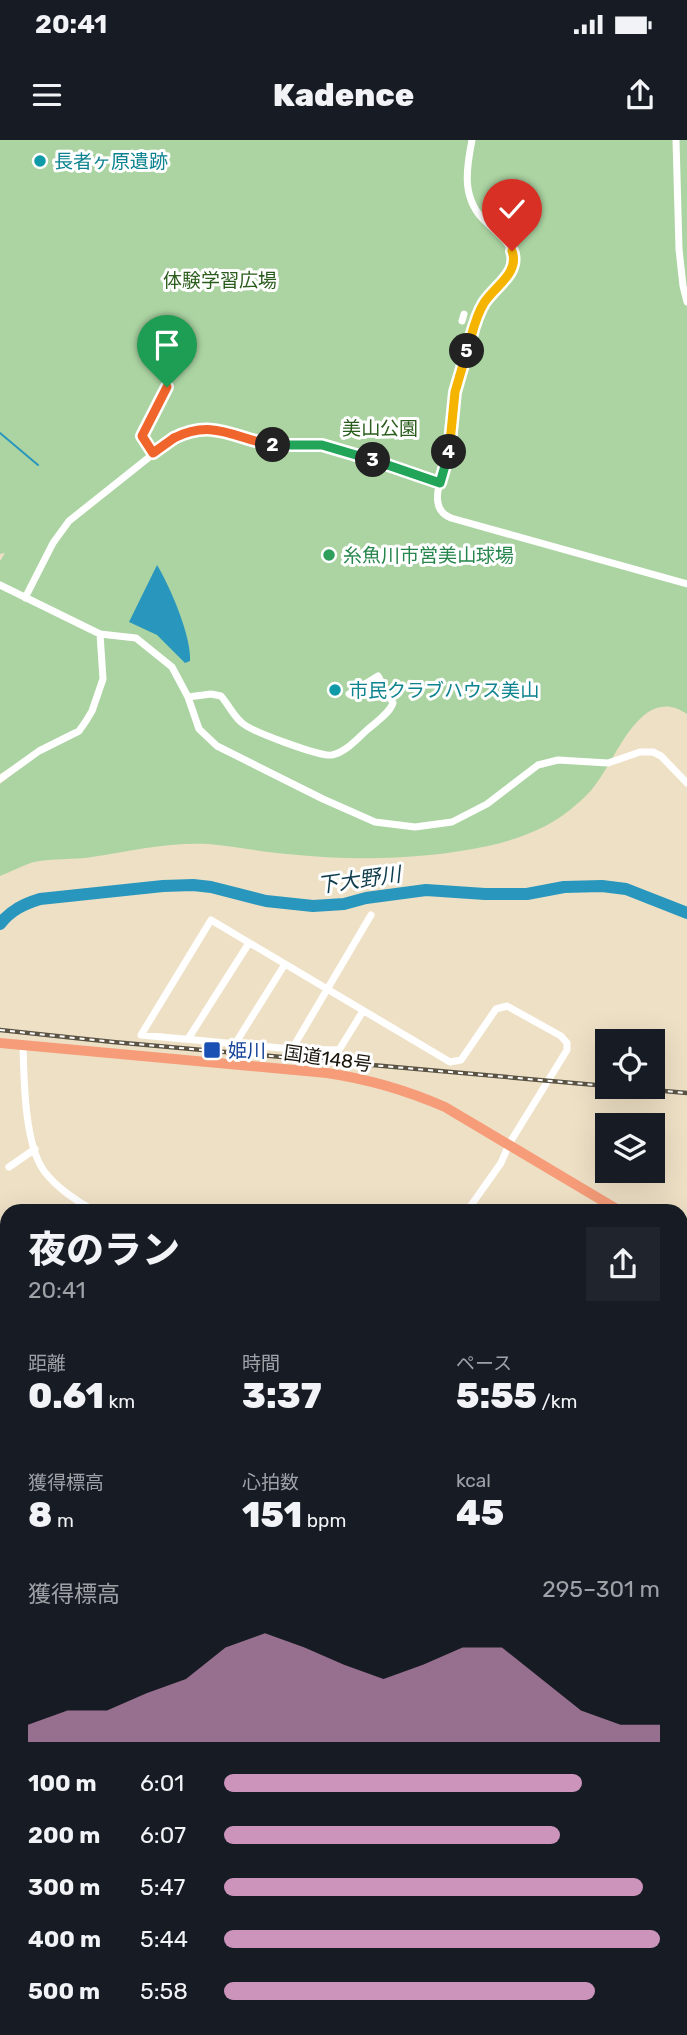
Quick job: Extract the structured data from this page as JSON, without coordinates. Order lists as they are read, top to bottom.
{
  "streets": {
    "highway": ["国道148号"]
  },
  "water": ["下大野川"],
  "parks": ["体験学習広場", "美山公園"],
  "places": {
    "other": ["長者ヶ原遺跡", "糸魚川市営美山球場", "市民クラブハウス美山"],
    "transit": ["姫川"]
  },
  "page": {
    "status": "20:41",
    "header": "Kadence",
    "pins": [
      "5",
      "2",
      "4",
      "3"
    ],
    "heading": ["夜のラン", "20:41"],
    "stats": [
      ["距離", "0.61 km"],
      ["時間", "3:37"],
      ["ペース", "5:55 /km"],
      ["獲得標高", "8 m"],
      ["心拍数", "151 bpm"],
      ["kcal", "45"]
    ],
    "chart": ["獲得標高", "295–301 m"],
    "list": [
      {
        "name": "100 m",
        "note": "6:01"
      },
      {
        "name": "200 m",
        "note": "6:07"
      },
      {
        "name": "300 m",
        "note": "5:47"
      },
      {
        "name": "400 m",
        "note": "5:44"
      },
      {
        "name": "500 m",
        "note": "5:58"
      }
    ]
  }
}
